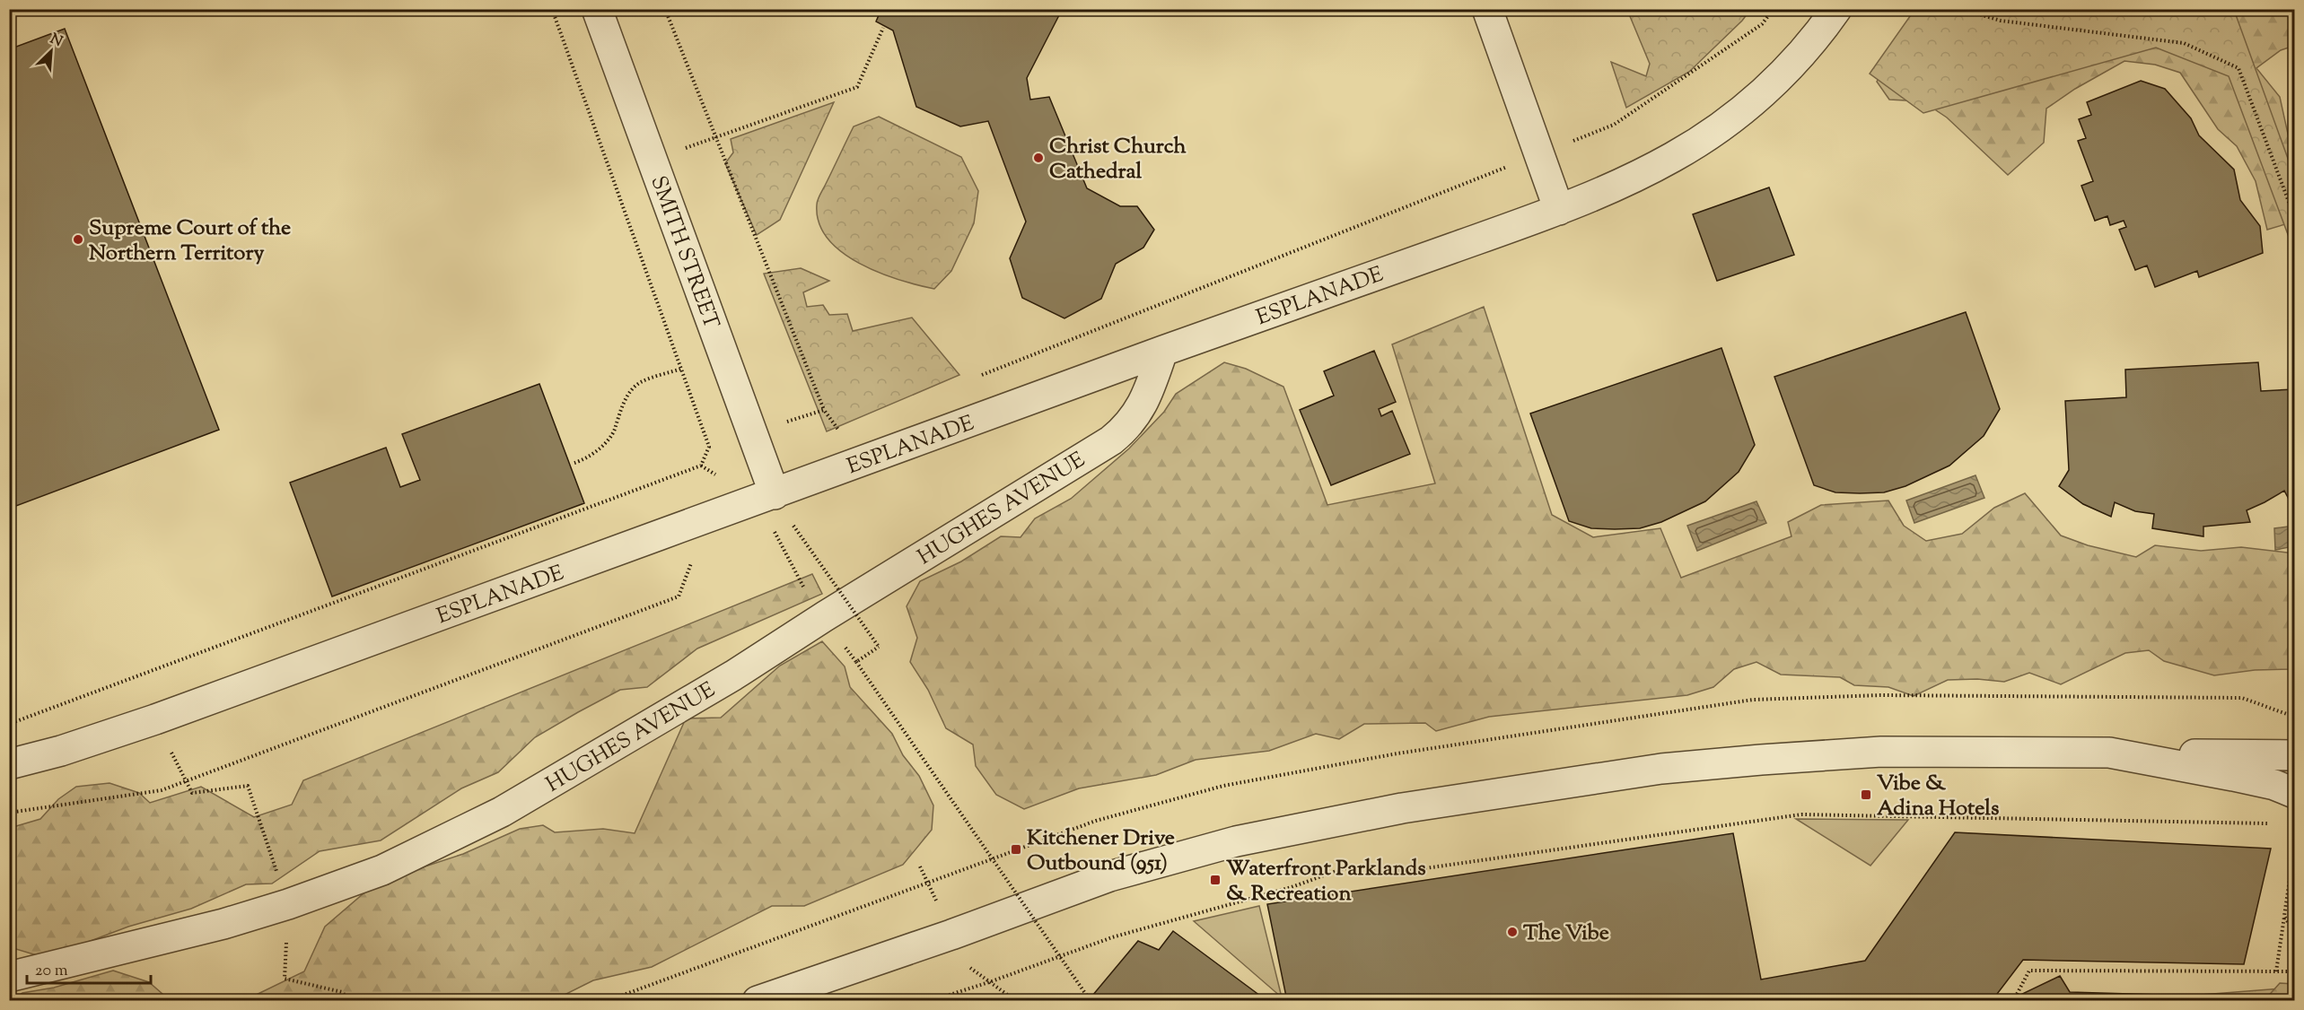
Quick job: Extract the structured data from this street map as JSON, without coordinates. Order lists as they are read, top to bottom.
{
  "streets": {
    "street": ["SMITH STREET", "ESPLANADE", "HUGHES AVENUE"]
  },
  "crossings": [
    ["SMITH STREET", "ESPLANADE"],
    ["ESPLANADE", "HUGHES AVENUE"]
  ],
  "places": {
    "other": ["Christ Church Cathedral", "Supreme Court of the Northern Territory", "The Vibe"],
    "transit": ["Vibe & Adina Hotels", "Kitchener Drive Outbound (951)", "Waterfront Parklands & Recreation"]
  },
  "scale_bar": "20 m",
  "north": "top right"
}
